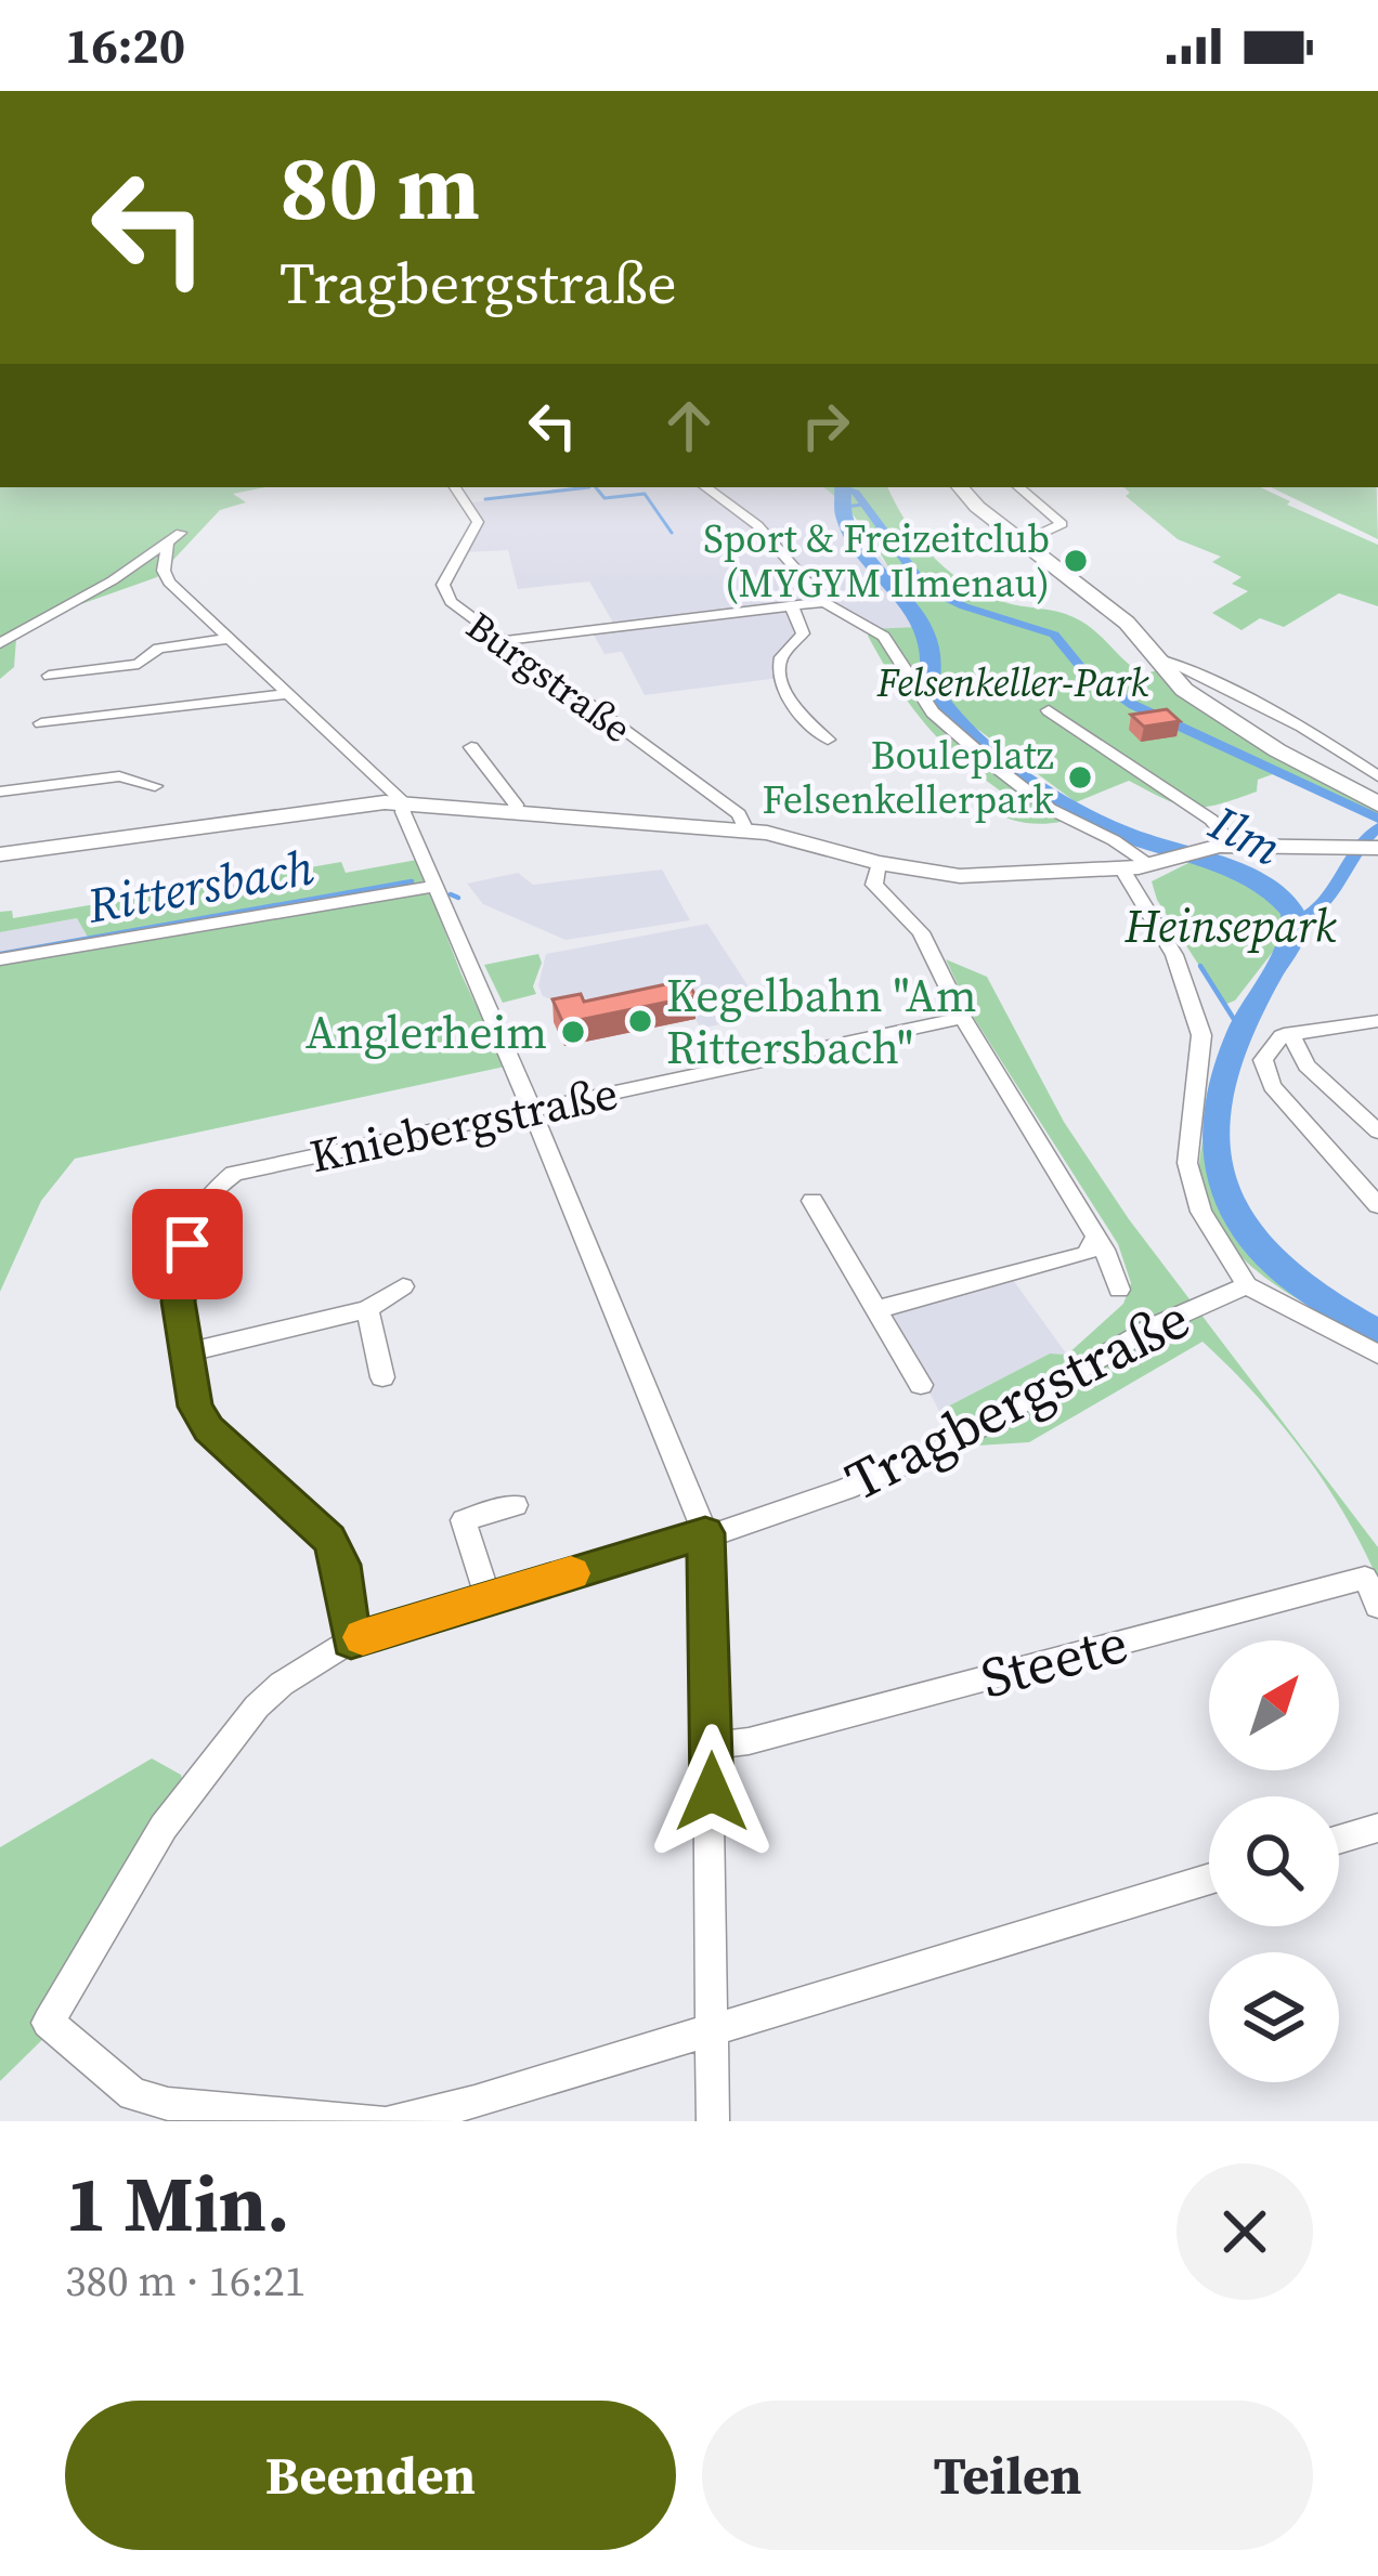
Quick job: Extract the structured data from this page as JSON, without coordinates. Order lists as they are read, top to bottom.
{
  "streets": {
    "street": [
      "Burgstraße",
      "Kniebergstraße",
      "Tragbergstraße",
      "Steete"
    ]
  },
  "crossings": [
    ["Kniebergstraße", "Tragbergstraße"]
  ],
  "water": ["Ilm", "Rittersbach"],
  "parks": ["Felsenkeller-Park", "Heinsepark"],
  "places": [
    "Sport & Freizeitclub (MYGYM Ilmenau)",
    "Bouleplatz Felsenkellerpark",
    "Kegelbahn \"Am Rittersbach\"",
    "Anglerheim"
  ],
  "north": "top right",
  "page": {
    "status": "16:20",
    "turn": ["80 m", "Tragbergstraße"],
    "heading": ["1 Min.", "380 m · 16:21"],
    "buttons": ["Beenden", "Teilen"]
  }
}
